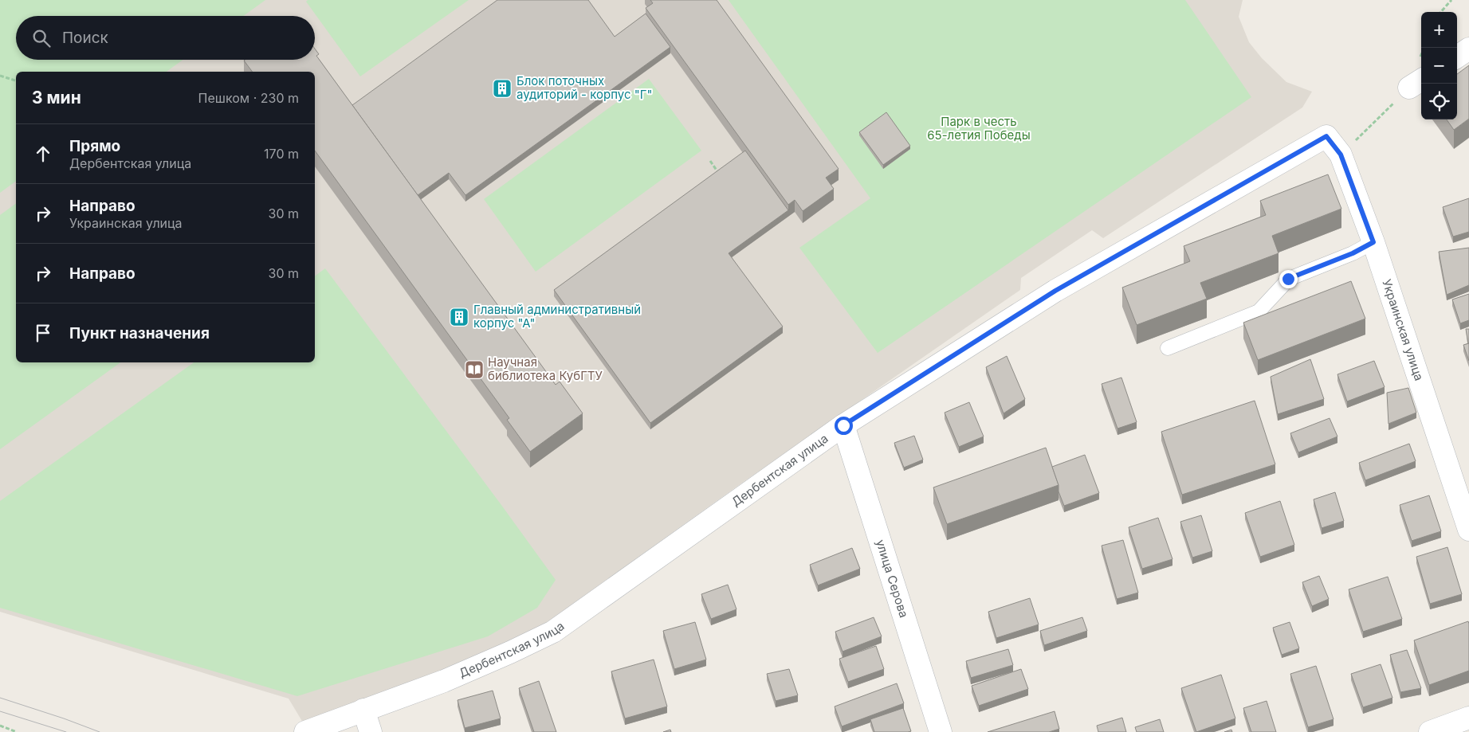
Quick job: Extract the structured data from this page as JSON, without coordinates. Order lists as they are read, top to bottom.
{
  "streets": {
    "street": ["Украинская улица", "Дербентская улица", "улица Серова"]
  },
  "crossings": [
    ["Украинская улица", "Дербентская улица"],
    ["Дербентская улица", "улица Серова"]
  ],
  "parks": ["Парк в честь 65-летия Победы"],
  "places": {
    "building": ["Блок поточных аудиторий - корпус \"Г\"", "Главный административный корпус \"А\""],
    "library": ["Научная библиотека КубГТУ"]
  },
  "page": {
    "map_buttons": ["+", "−"],
    "search": "Поиск",
    "heading": ["3 мин", "Пешком · 230 m"],
    "list": [
      ["Прямо", "Дербентская улица", "170 m"],
      ["Направо", "Украинская улица", "30 m"],
      ["Направо", "30 m"],
      "Пункт назначения"
    ]
  }
}
